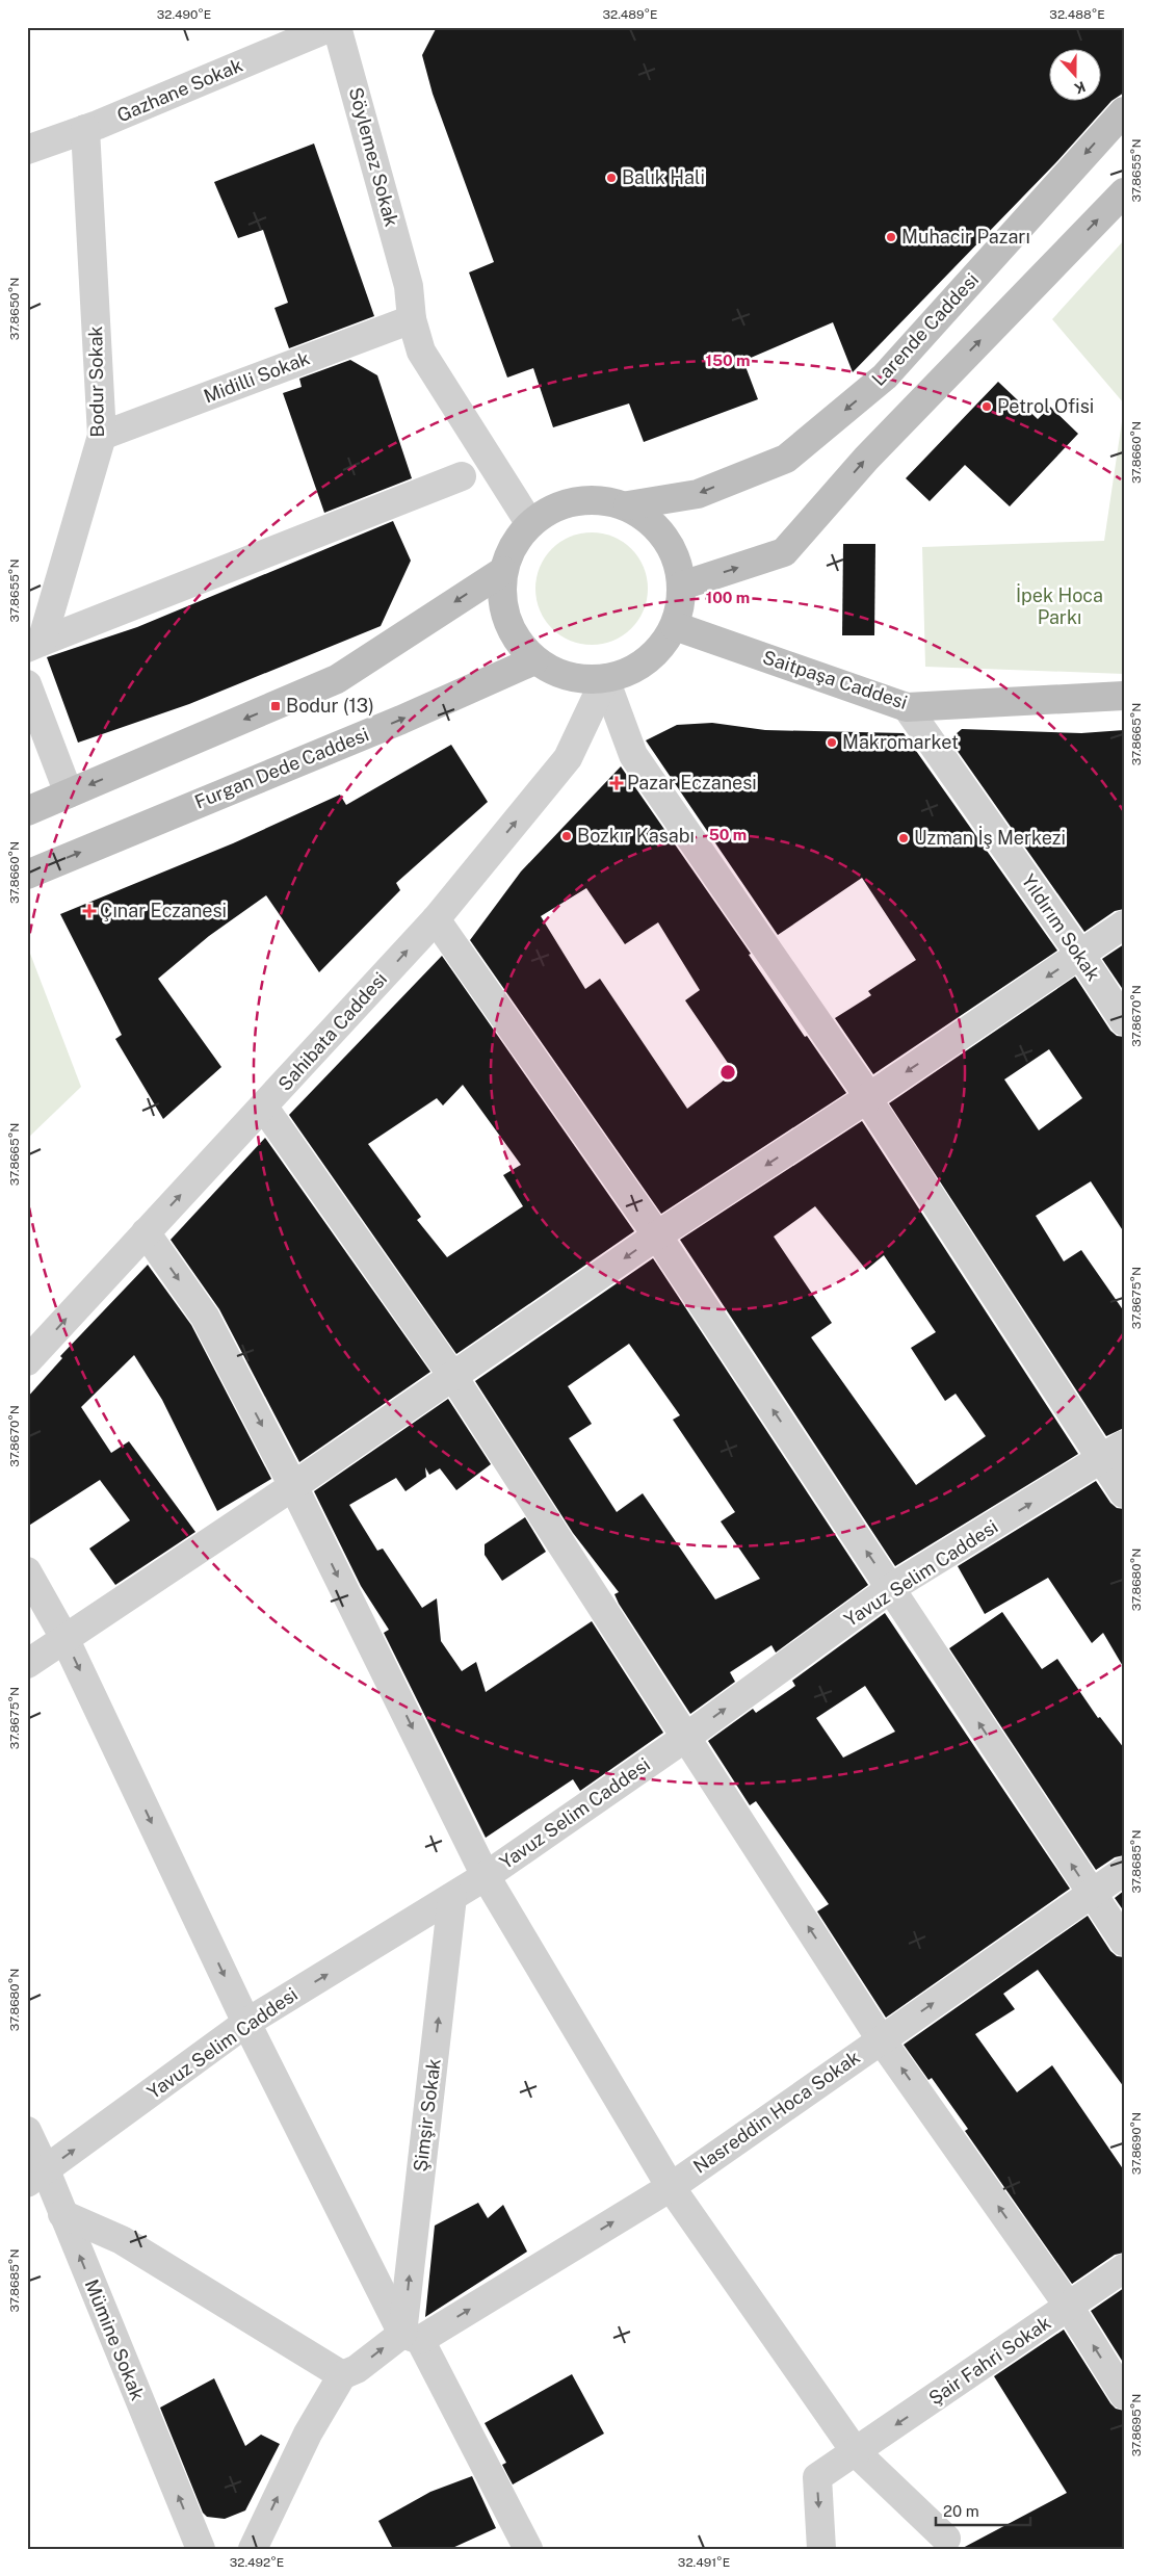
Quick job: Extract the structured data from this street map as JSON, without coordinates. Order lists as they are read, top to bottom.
{
  "streets": {
    "main road": ["Larende Caddesi", "Saitpaşa Caddesi", "Furgan Dede Caddesi"],
    "street": [
      "Gazhane Sokak",
      "Söylemez Sokak",
      "Midilli Sokak",
      "Bodur Sokak",
      "Yıldırım Sokak",
      "Sahibata Caddesi",
      "Yavuz Selim Caddesi",
      "Nasreddin Hoca Sokak",
      "Şimşir Sokak",
      "Mümine Sokak",
      "Şair Fahri Sokak"
    ]
  },
  "crossings": [
    ["Gazhane Sokak", "Bodur Sokak"],
    ["Söylemez Sokak", "Larende Caddesi"],
    ["Söylemez Sokak", "Midilli Sokak"],
    ["Söylemez Sokak", "Saitpaşa Caddesi"],
    ["Söylemez Sokak", "Furgan Dede Caddesi"],
    ["Söylemez Sokak", "Sahibata Caddesi"],
    ["Larende Caddesi", "Saitpaşa Caddesi"],
    ["Larende Caddesi", "Furgan Dede Caddesi"],
    ["Larende Caddesi", "Sahibata Caddesi"],
    ["Midilli Sokak", "Bodur Sokak"],
    ["Saitpaşa Caddesi", "Furgan Dede Caddesi"],
    ["Saitpaşa Caddesi", "Yıldırım Sokak"],
    ["Saitpaşa Caddesi", "Sahibata Caddesi"],
    ["Furgan Dede Caddesi", "Sahibata Caddesi"],
    ["Yavuz Selim Caddesi", "Şimşir Sokak"],
    ["Yavuz Selim Caddesi", "Mümine Sokak"],
    ["Nasreddin Hoca Sokak", "Şimşir Sokak"]
  ],
  "one_way": [
    "Sahibata Caddesi",
    "Yavuz Selim Caddesi",
    "Nasreddin Hoca Sokak",
    "Şimşir Sokak",
    "Mümine Sokak",
    "Şair Fahri Sokak"
  ],
  "parks": ["İpek Hoca Parkı"],
  "places": {
    "other": [
      "Balık Hali",
      "Muhacir Pazarı",
      "Petrol Ofisi",
      "Makromarket",
      "Bozkır Kasabı",
      "Uzman İş Merkezi"
    ],
    "transit": ["Bodur (13)"],
    "health": ["Pazar Eczanesi", "Çınar Eczanesi"]
  },
  "scale_bar": "20 m",
  "north": "bottom",
  "coordinates": [
    "32.490°E",
    "32.489°E",
    "32.488°E",
    "37.8655°N",
    "37.8650°N",
    "37.8660°N",
    "37.8665°N",
    "37.8670°N",
    "37.8675°N",
    "37.8680°N",
    "37.8685°N",
    "37.8690°N",
    "37.8695°N",
    "32.492°E",
    "32.491°E"
  ],
  "rings": ["150 m", "100 m", "50 m"]
}
